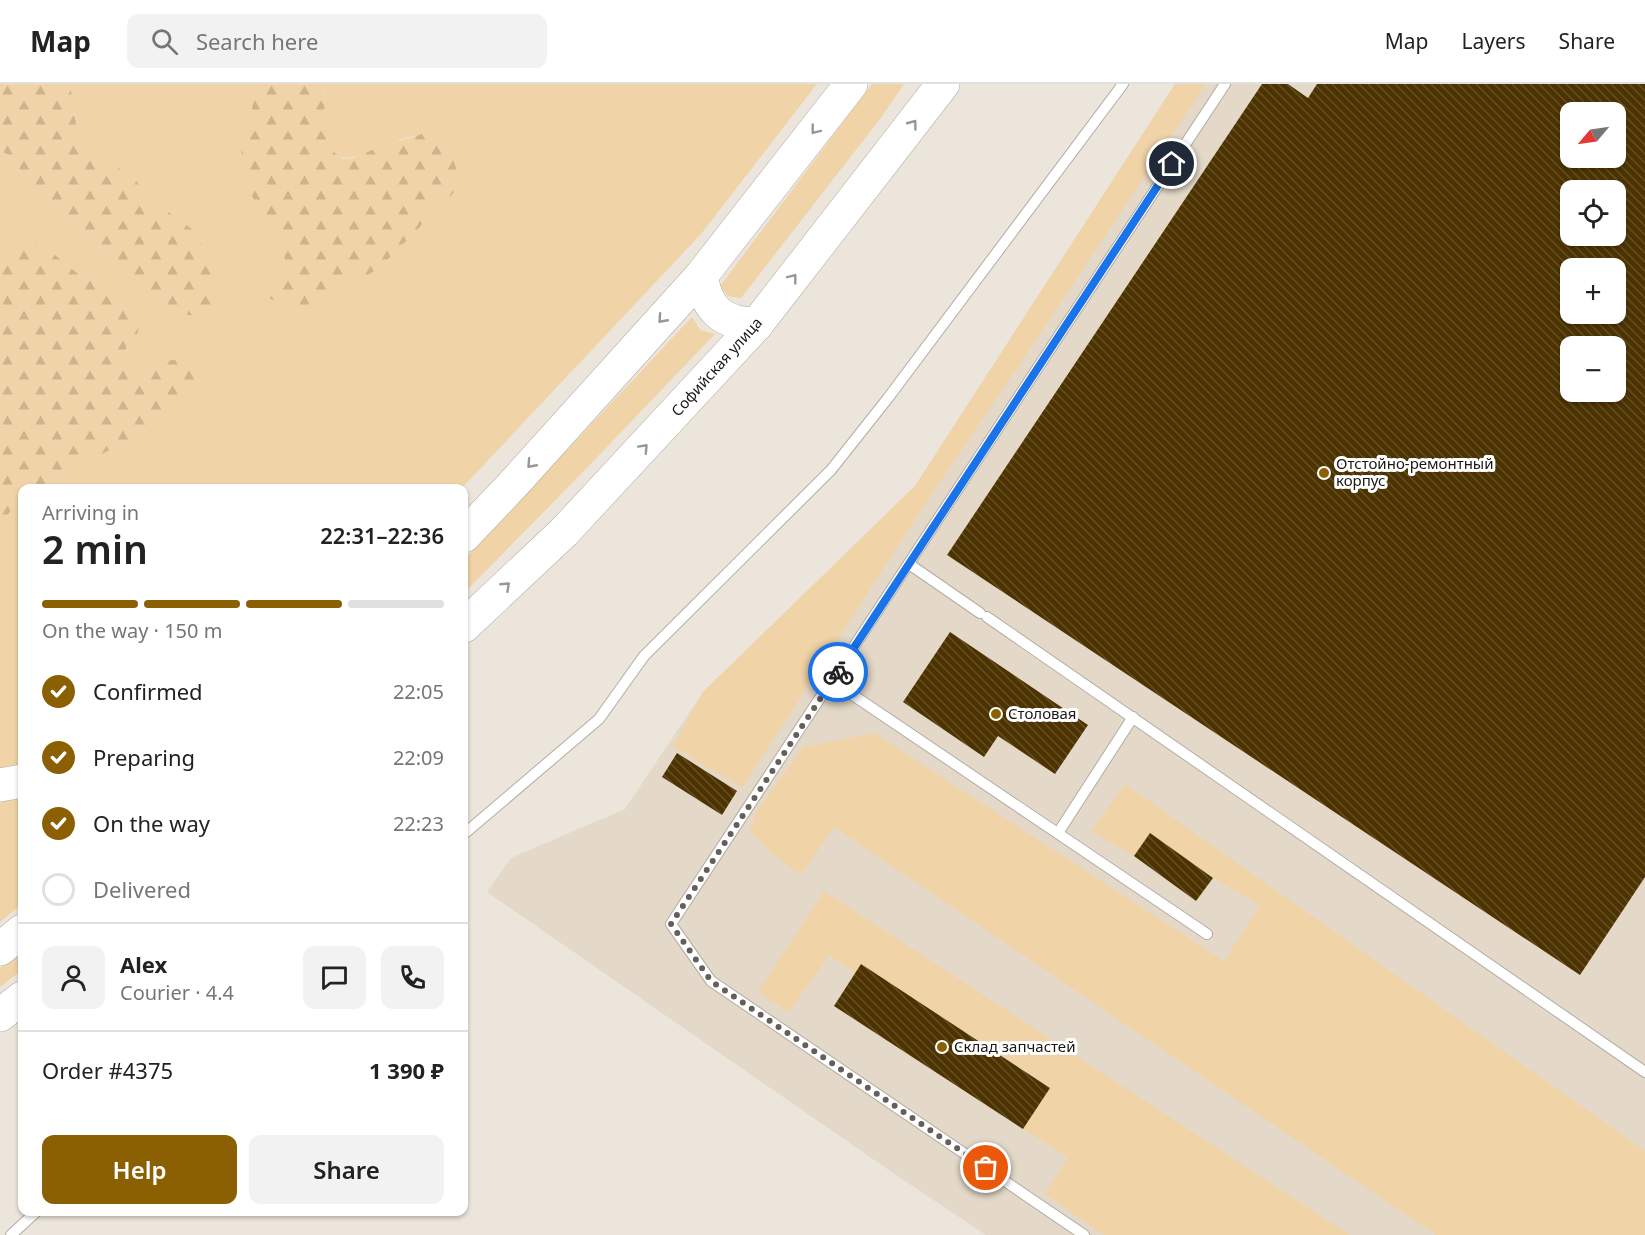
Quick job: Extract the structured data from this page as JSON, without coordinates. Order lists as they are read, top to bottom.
{
  "streets": {
    "main road": ["Софийская улица"]
  },
  "places": ["Отстойно-ремонтный корпус", "Столовая", "Склад запчастей"],
  "north": "bottom left",
  "page": {
    "header": "Map",
    "search": "Search here",
    "nav": ["Map", "Layers", "Share"],
    "map_buttons": ["+", "−"],
    "heading": ["2 min", "Arriving in", "22:31–22:36"],
    "panel": [
      "Alex",
      "Courier · 4.4",
      "Order #4375",
      "1 390 ₽"
    ],
    "bar": "On the way · 150 m",
    "list": [
      ["Confirmed", "22:05"],
      ["Preparing", "22:09"],
      ["On the way", "22:23"],
      "Delivered"
    ],
    "buttons": ["Help", "Share"]
  }
}
